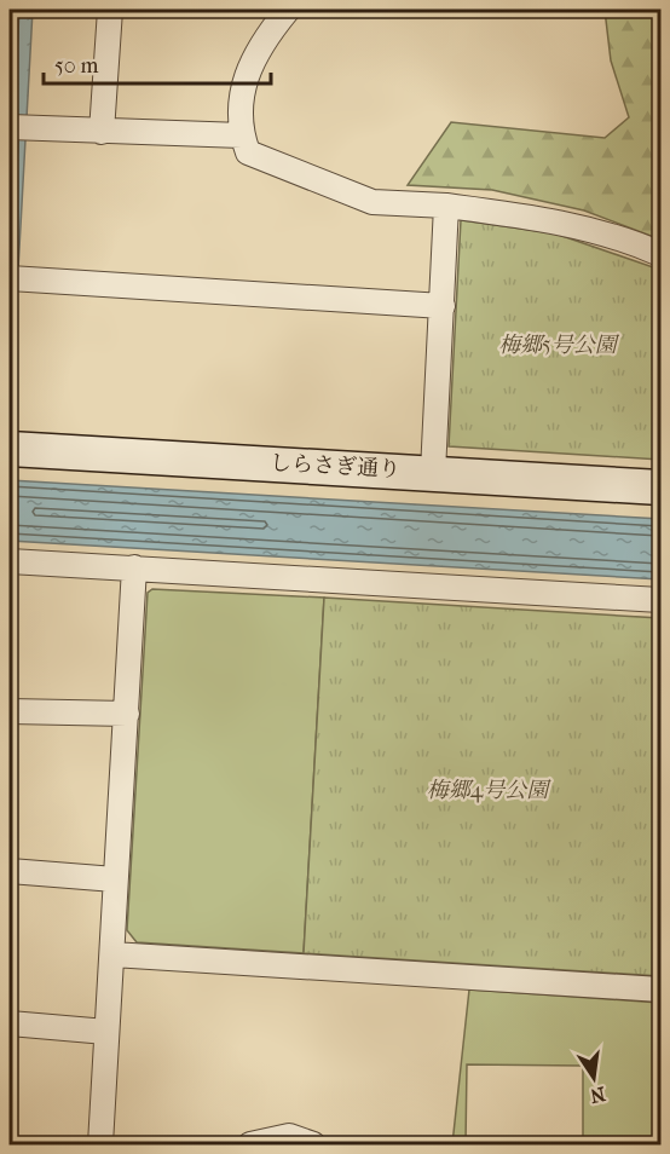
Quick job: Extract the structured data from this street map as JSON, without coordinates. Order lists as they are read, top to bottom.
{
  "streets": {
    "street": ["しらさぎ通り"]
  },
  "parks": ["梅郷5号公園", "梅郷4号公園"],
  "scale_bar": "50 m",
  "north": "bottom"
}
